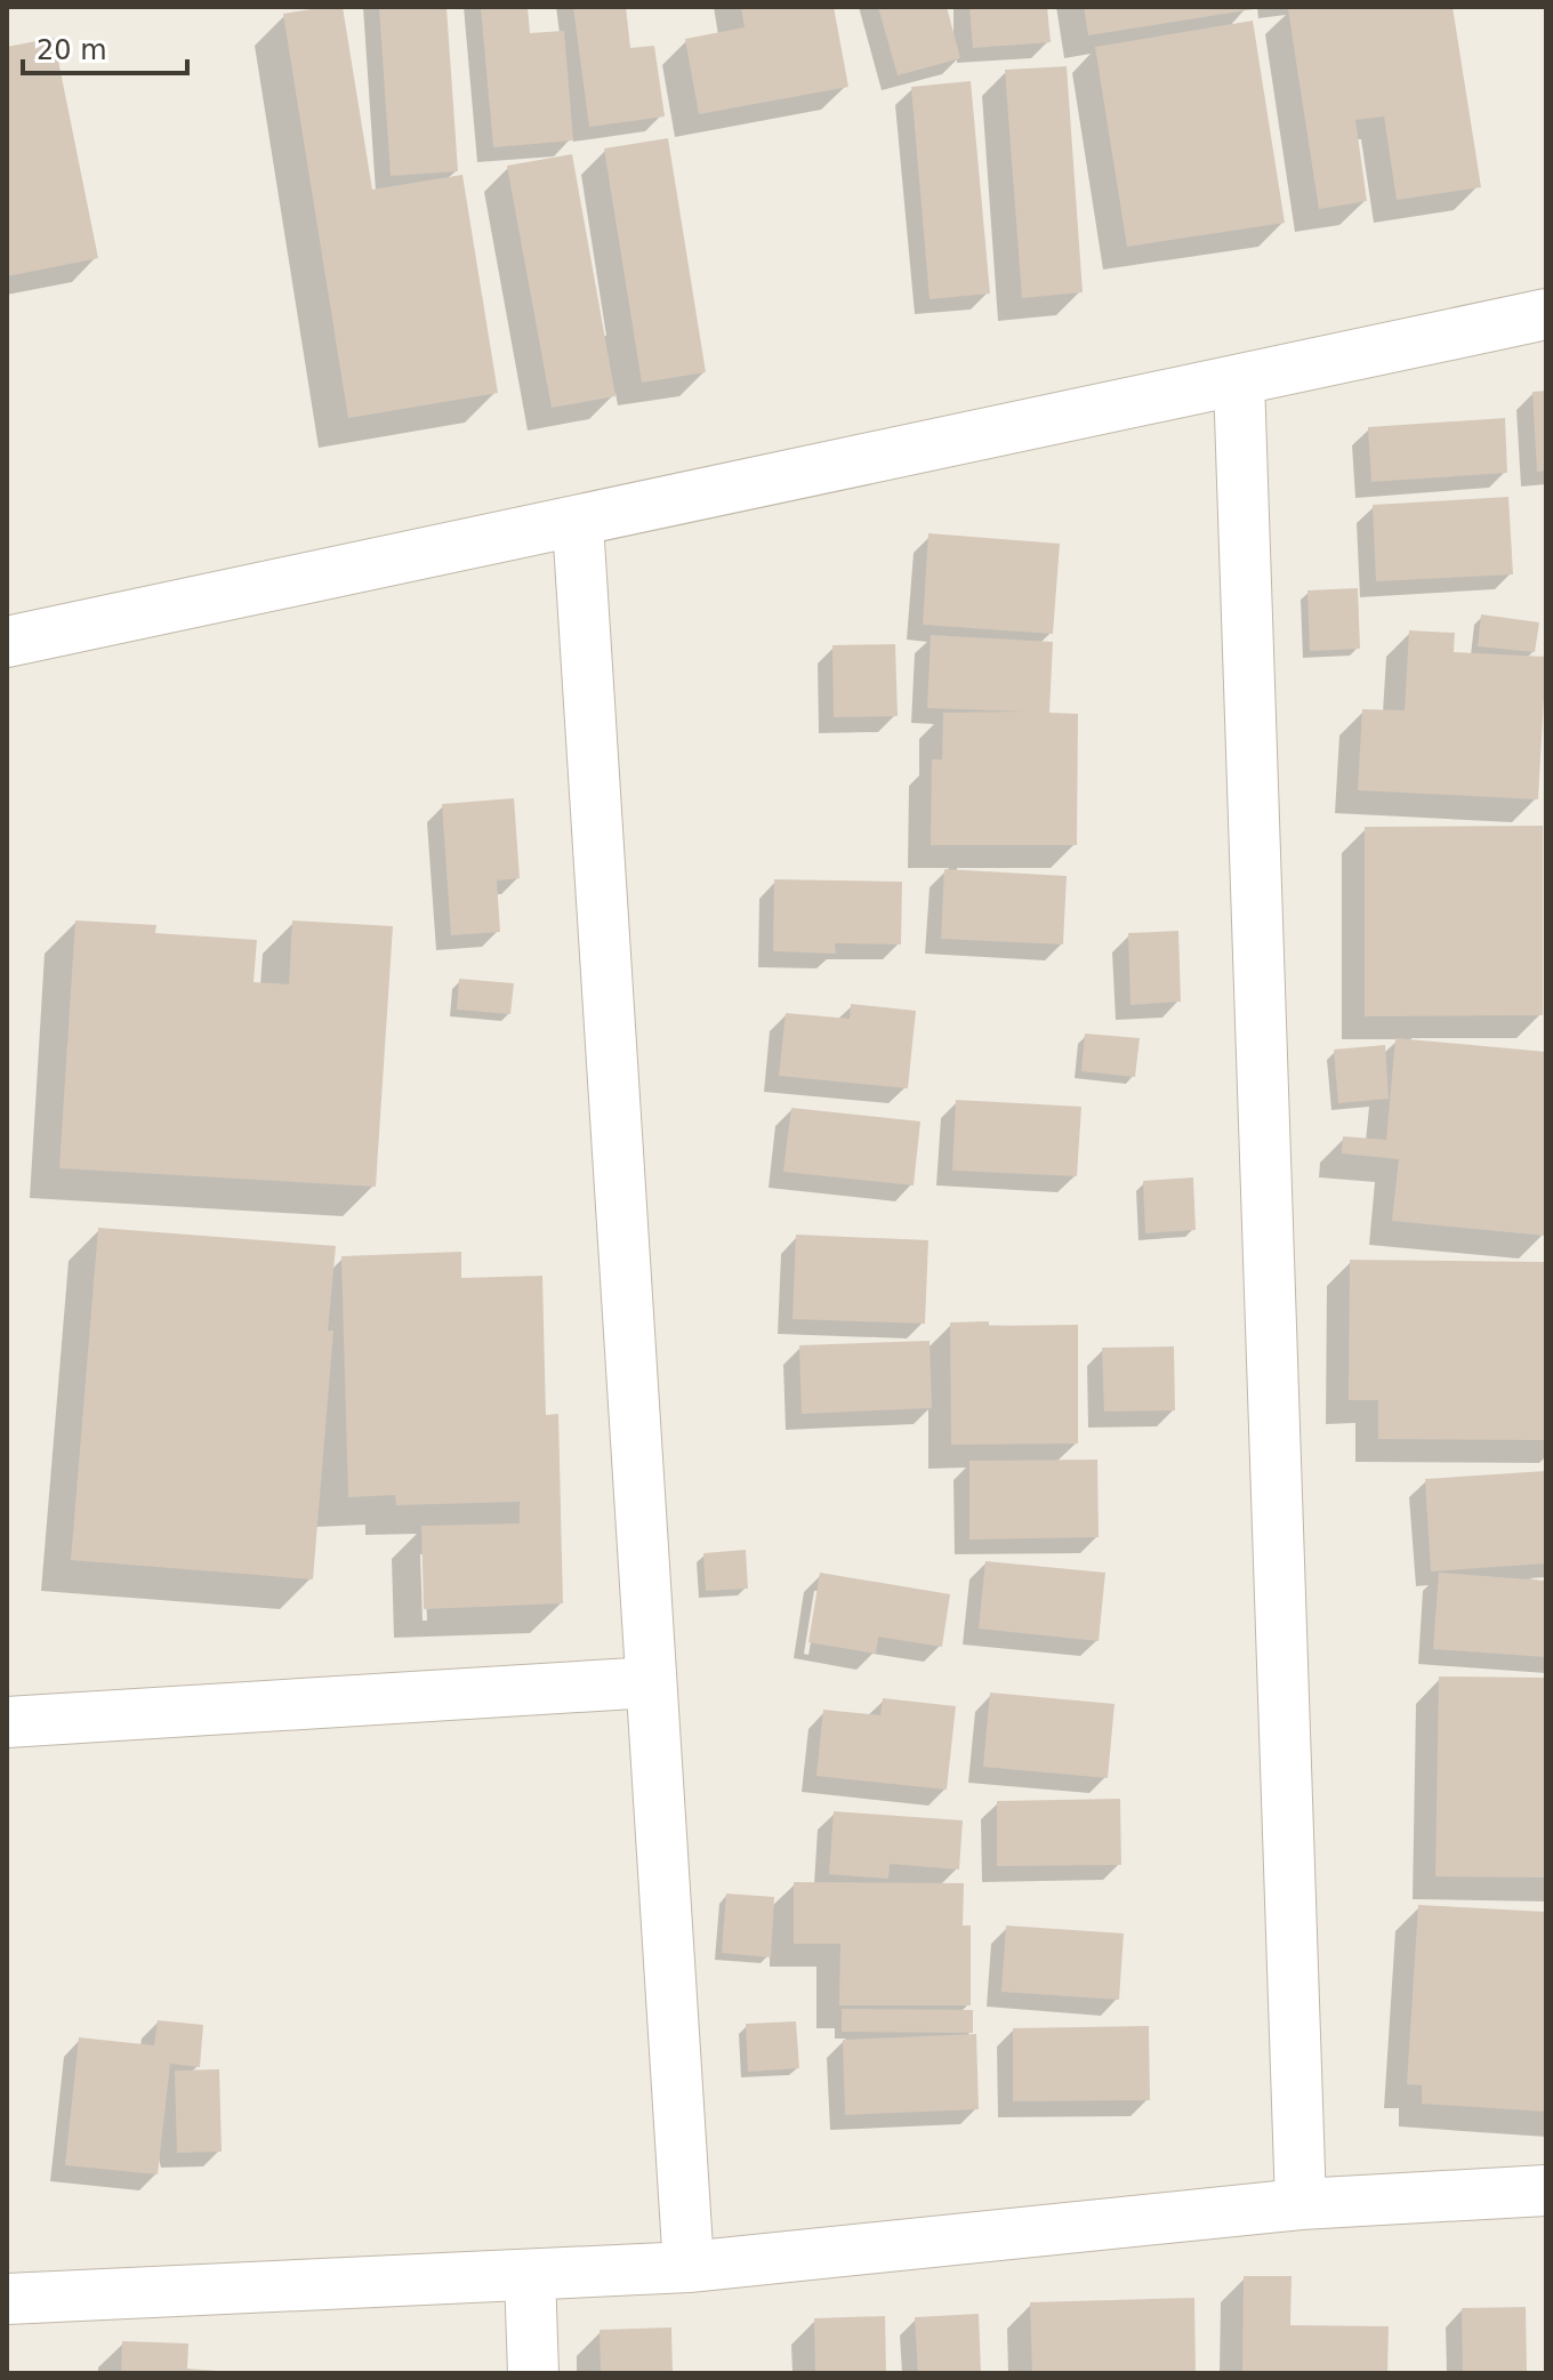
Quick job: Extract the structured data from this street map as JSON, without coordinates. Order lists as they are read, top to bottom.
{
  "scale_bar": "20 m"
}
